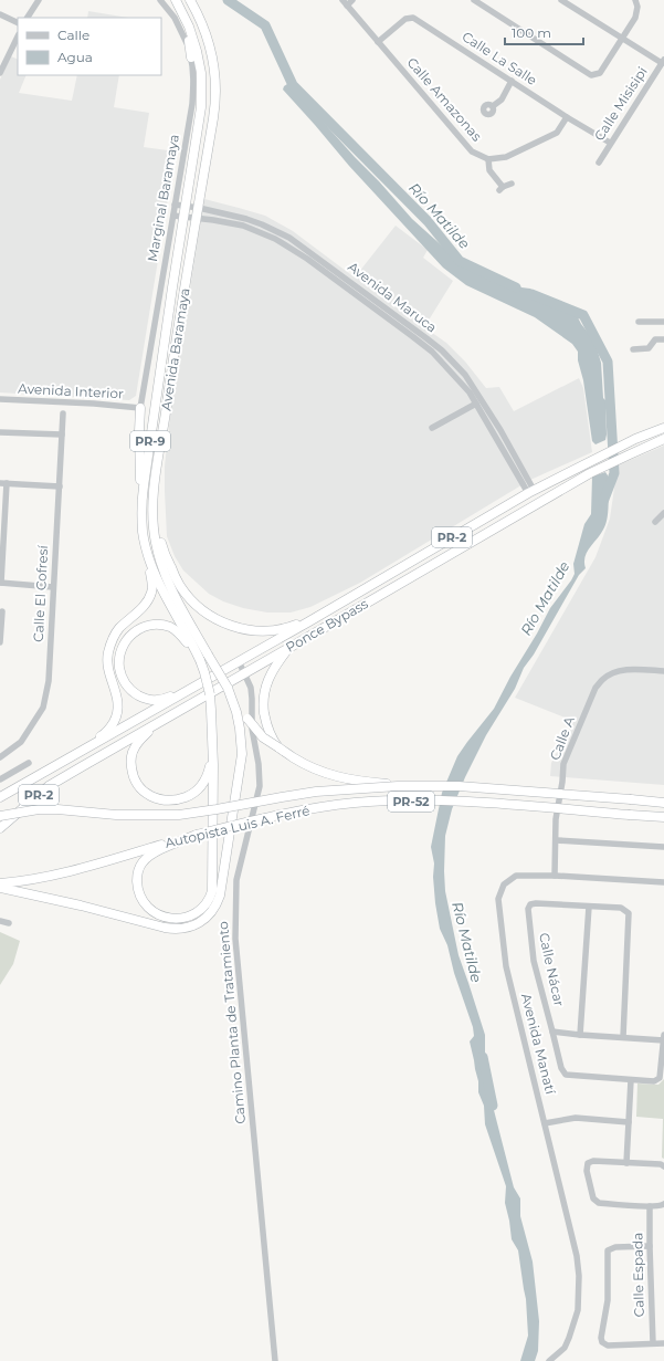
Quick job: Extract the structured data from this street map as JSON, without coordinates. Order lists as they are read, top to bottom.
{
  "streets": {
    "highway": [
      "Avenida Baramaya",
      "PR-9",
      "PR-2",
      "Ponce Bypass",
      "PR-52",
      "Autopista Luis A. Ferré"
    ],
    "street": [
      "Calle La Salle",
      "Calle Amazonas",
      "Calle Misisipi",
      "Marginal Baramaya",
      "Avenida Maruca",
      "Avenida Interior",
      "Calle El Cofresí",
      "Calle A",
      "Calle Nácar",
      "Camino Planta de Tratamiento",
      "Avenida Manatí",
      "Calle Espada"
    ]
  },
  "crossings": [
    ["Calle La Salle", "Calle Amazonas"],
    ["Calle La Salle", "Calle Misisipi"],
    ["Marginal Baramaya", "Avenida Maruca"],
    ["Marginal Baramaya", "Avenida Interior"],
    ["Avenida Maruca", "Avenida Baramaya"],
    ["Avenida Maruca", "Ponce Bypass"],
    ["PR-2", "Ponce Bypass"],
    ["Ponce Bypass", "Camino Planta de Tratamiento"],
    ["Calle A", "Avenida Manatí"]
  ],
  "water": ["Río Matilde"],
  "legend": ["Calle", "Agua"],
  "scale_bar": "100 m"
}
